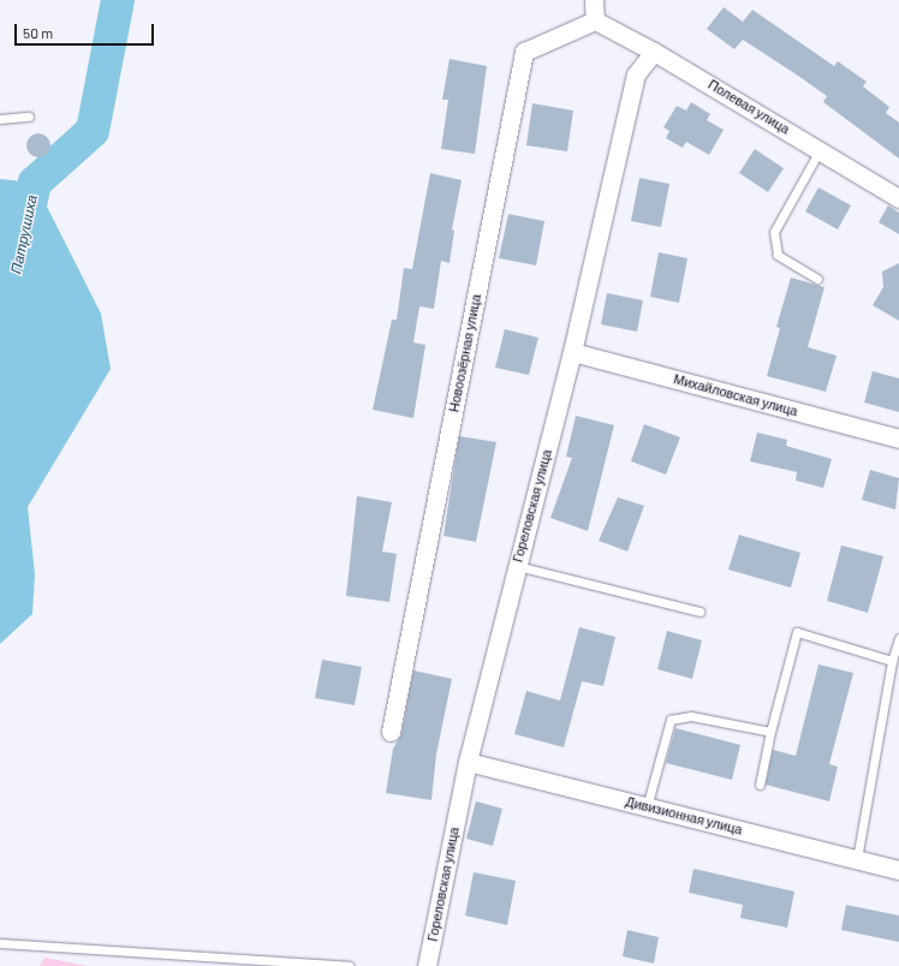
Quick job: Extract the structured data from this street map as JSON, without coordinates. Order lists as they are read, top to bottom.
{
  "streets": {
    "street": [
      "Полевая улица",
      "Новоозёрная улица",
      "Михайловская улица",
      "Гореловская улица",
      "Дивизионная улица"
    ]
  },
  "crossings": [
    ["Полевая улица", "Новоозёрная улица"],
    ["Полевая улица", "Гореловская улица"],
    ["Михайловская улица", "Гореловская улица"],
    ["Гореловская улица", "Дивизионная улица"]
  ],
  "water": ["Патрушиха"],
  "scale_bar": "50 m"
}
